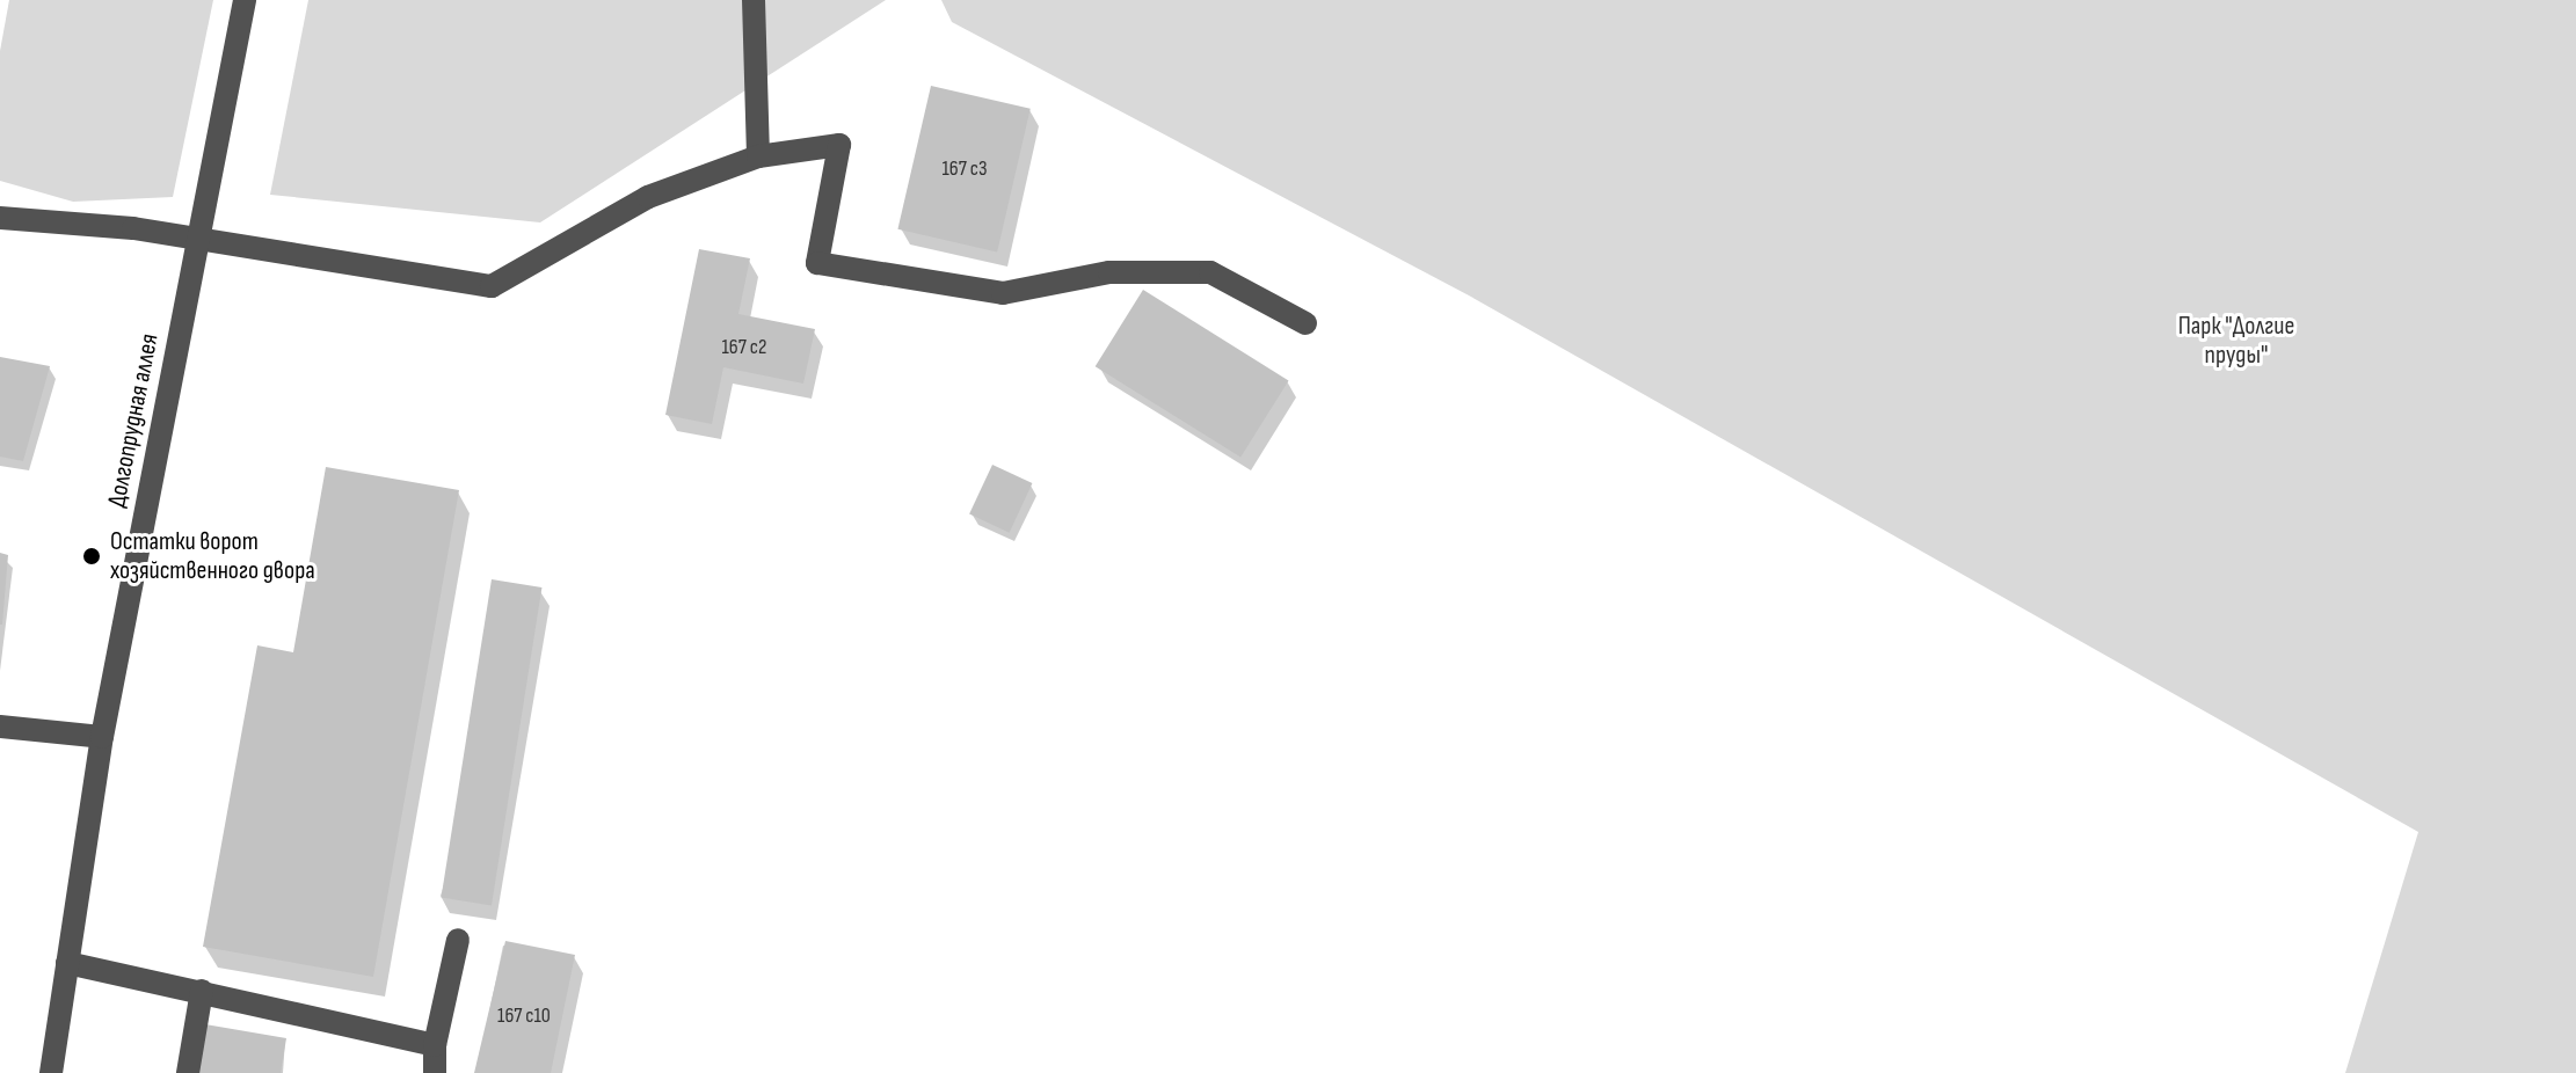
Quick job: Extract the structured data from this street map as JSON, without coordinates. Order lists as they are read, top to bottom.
{
  "streets": {
    "street": ["Долгопрудная аллея"]
  },
  "parks": ["Парк \"Долгие пруды\""],
  "places": ["Остатки ворот хозяйственного двора"],
  "house_numbers": ["167 с3", "167 с2", "167 с10"]
}
